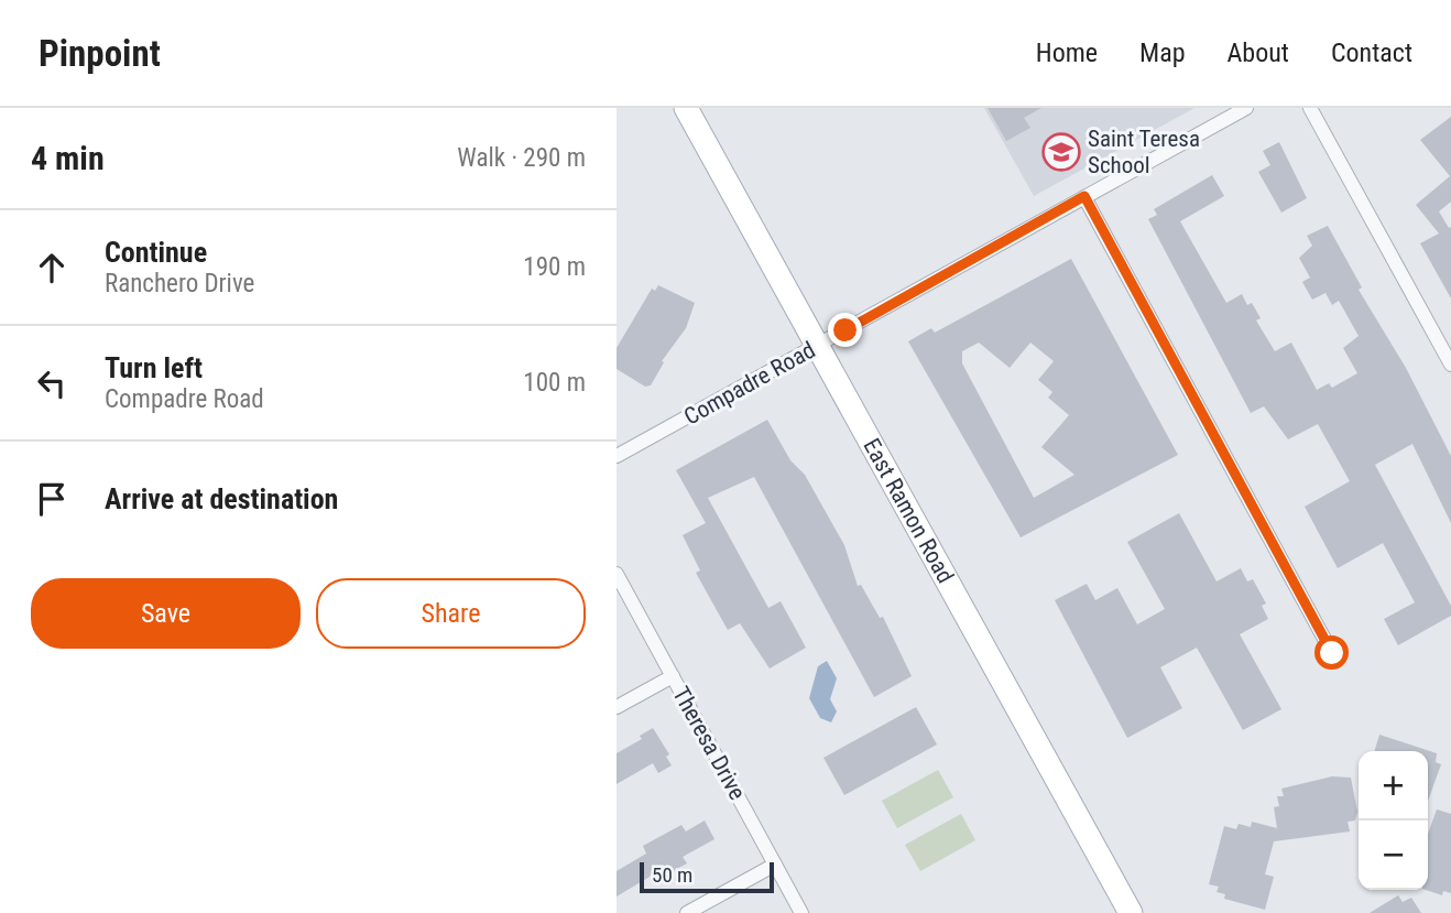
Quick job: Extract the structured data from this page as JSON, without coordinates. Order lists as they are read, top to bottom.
{
  "streets": {
    "main road": ["East Ramon Road"],
    "street": ["Compadre Road", "Theresa Drive"]
  },
  "crossings": [
    ["Compadre Road", "East Ramon Road"]
  ],
  "places": {
    "school or university": ["Saint Teresa School"]
  },
  "scale_bar": "50 m",
  "page": {
    "header": "Pinpoint",
    "nav": [
      "Home",
      "Map",
      "About",
      "Contact"
    ],
    "heading": ["4 min", "Walk · 290 m"],
    "list": [
      ["Continue", "Ranchero Drive", "190 m"],
      ["Turn left", "Compadre Road", "100 m"],
      "Arrive at destination"
    ],
    "buttons": ["Save", "Share"],
    "map_buttons": ["+", "−"],
    "scale": "50 m"
  }
}
